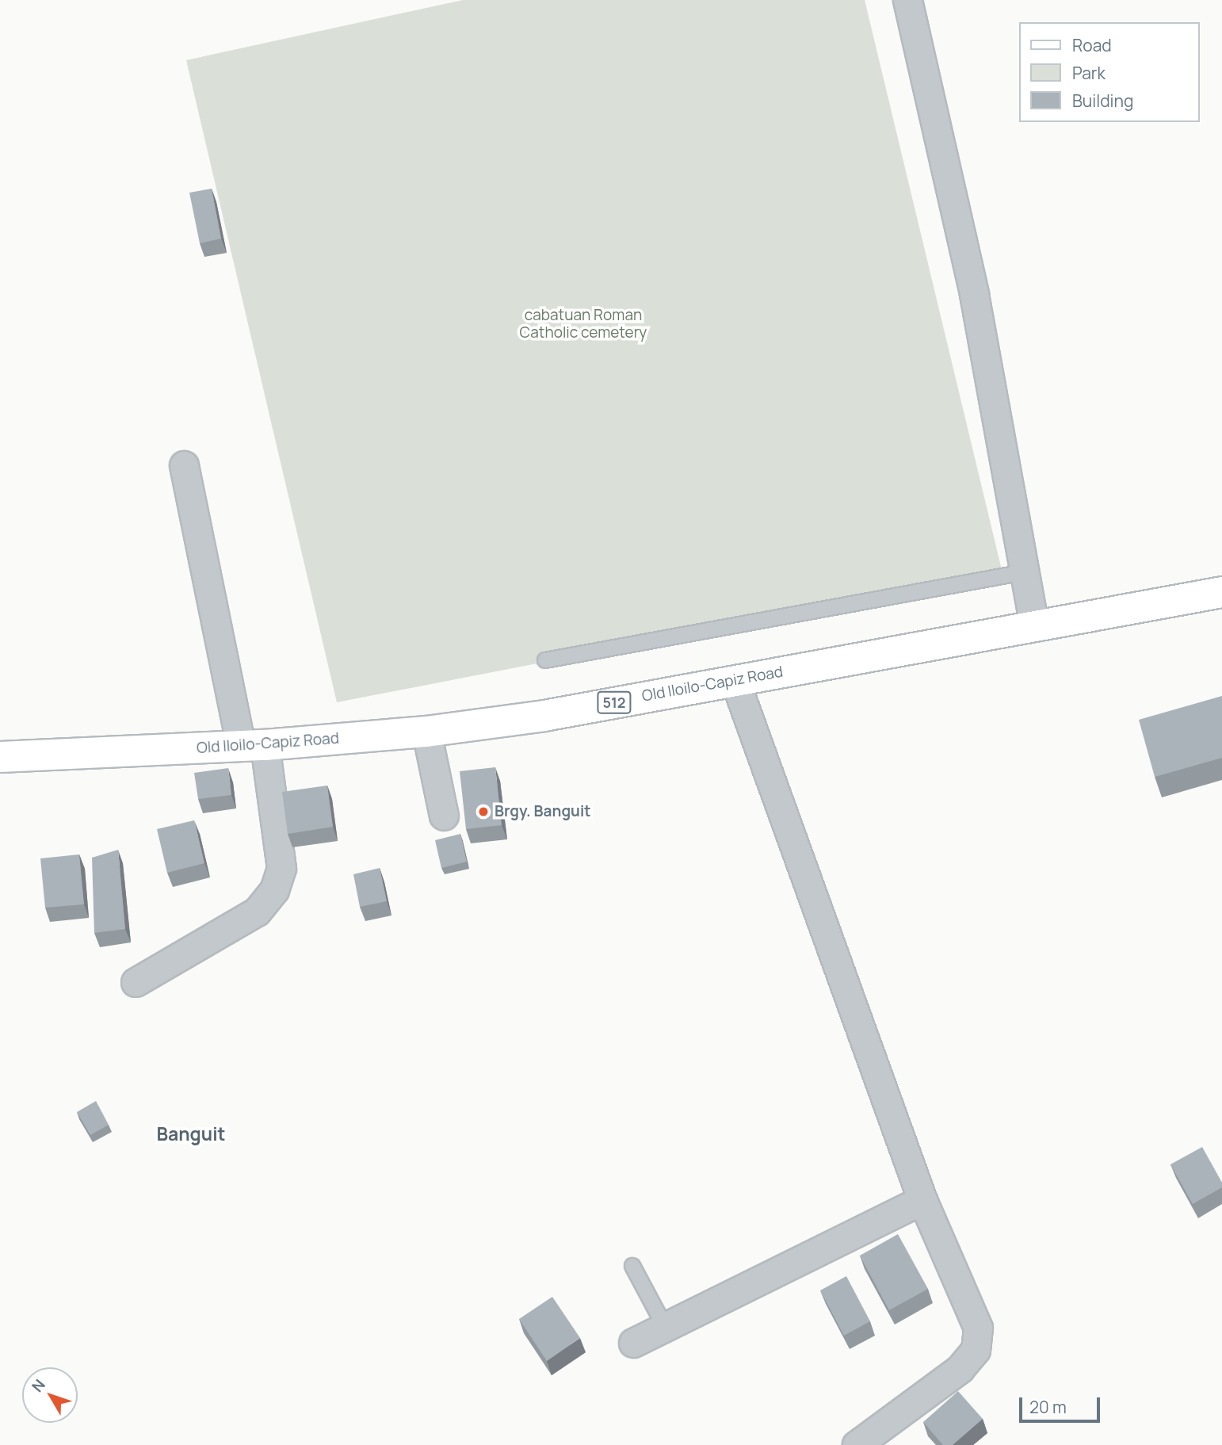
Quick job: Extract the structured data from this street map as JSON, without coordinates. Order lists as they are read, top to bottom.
{
  "streets": {
    "main road": ["Old Iloilo-Capiz Road", "512"]
  },
  "districts": ["Banguit"],
  "parks": ["cabatuan Roman Catholic cemetery"],
  "places": ["Brgy. Banguit"],
  "legend": ["Road", "Park", "Building"],
  "scale_bar": "20 m",
  "north": "top left"
}
